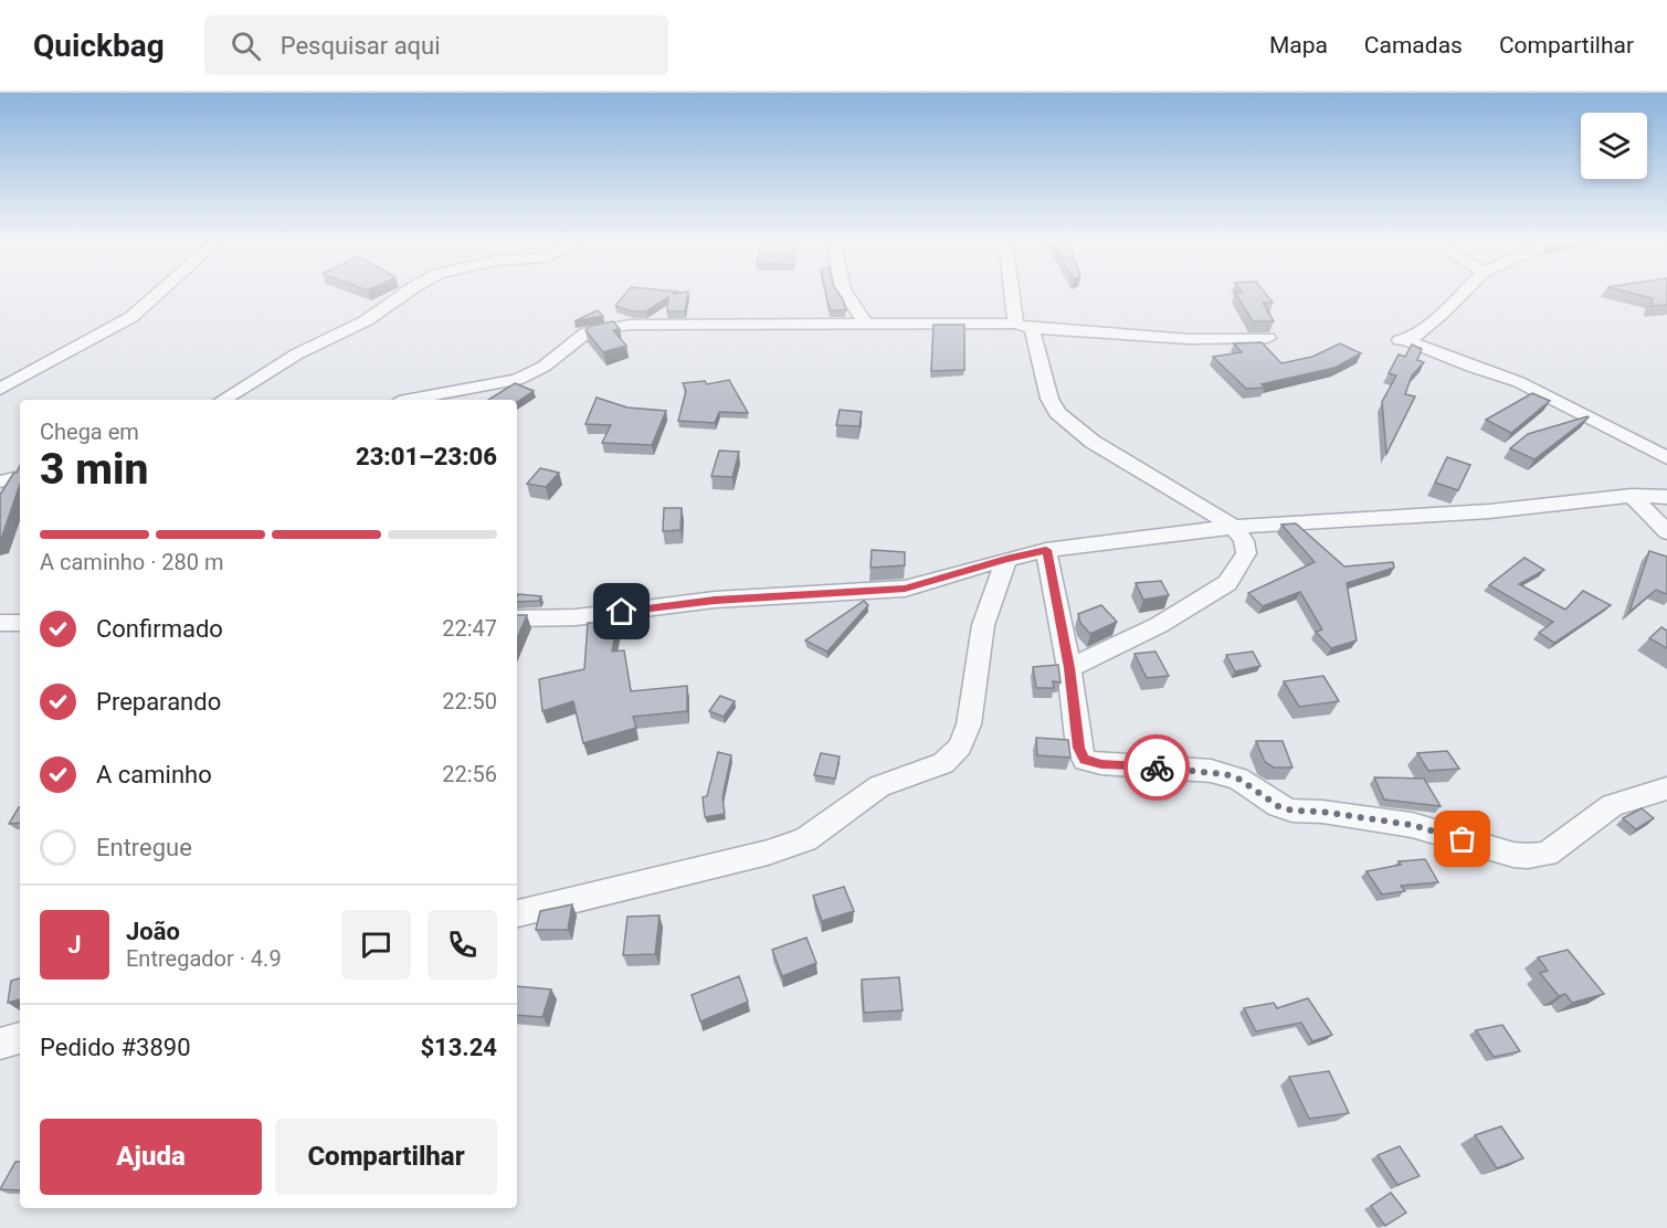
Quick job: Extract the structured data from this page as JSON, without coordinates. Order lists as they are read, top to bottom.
{
  "page": {
    "header": "Quickbag",
    "search": "Pesquisar aqui",
    "nav": ["Mapa", "Camadas", "Compartilhar"],
    "heading": ["3 min", "Chega em", "23:01–23:06"],
    "panel": [
      "João",
      "Entregador · 4.9",
      "Pedido #3890",
      "$13.24"
    ],
    "bar": "A caminho · 280 m",
    "list": [
      ["Confirmado", "22:47"],
      ["Preparando", "22:50"],
      ["A caminho", "22:56"],
      "Entregue"
    ],
    "round": "J",
    "buttons": ["Ajuda", "Compartilhar"]
  }
}
